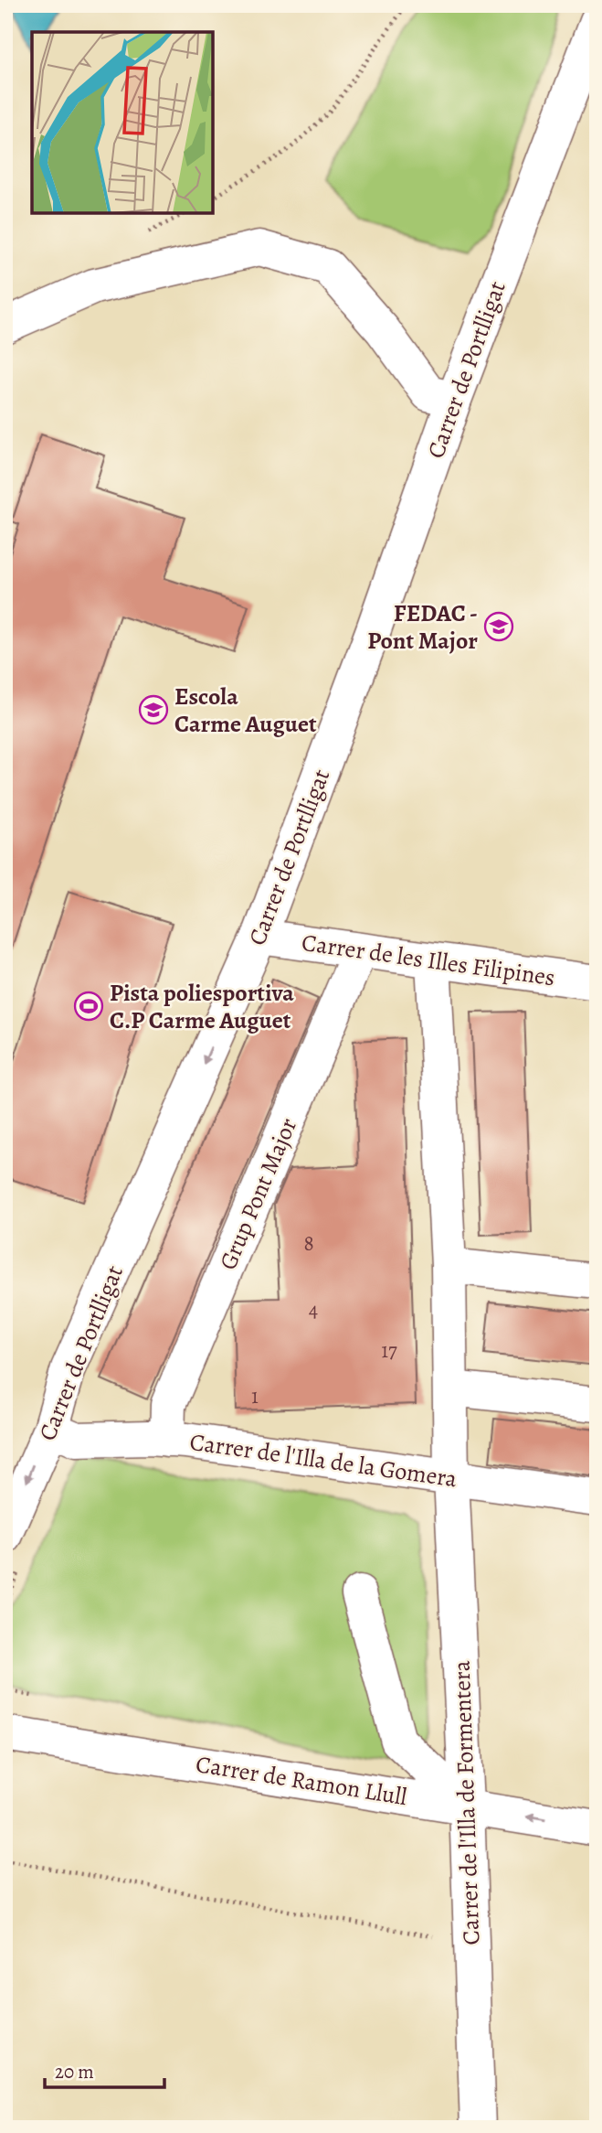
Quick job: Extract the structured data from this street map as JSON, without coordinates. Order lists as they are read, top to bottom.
{
  "streets": {
    "street": [
      "Carrer de Portlligat",
      "Carrer de les Illes Filipines",
      "Grup Pont Major",
      "Carrer de l'Illa de la Gomera",
      "Carrer de Ramon Llull",
      "Carrer de l'Illa de Formentera"
    ]
  },
  "crossings": [
    ["Carrer de Portlligat", "Carrer de les Illes Filipines"],
    ["Carrer de Portlligat", "Carrer de l'Illa de la Gomera"],
    ["Carrer de les Illes Filipines", "Grup Pont Major"],
    ["Grup Pont Major", "Carrer de l'Illa de la Gomera"],
    ["Carrer de l'Illa de la Gomera", "Carrer de l'Illa de Formentera"],
    ["Carrer de Ramon Llull", "Carrer de l'Illa de Formentera"]
  ],
  "one_way": ["Carrer de Portlligat"],
  "places": {
    "school or university": ["FEDAC - Pont Major", "Escola Carme Auguet"],
    "sports": ["Pista poliesportiva C.P Carme Auguet"]
  },
  "house_numbers": [
    "8",
    "4",
    "17",
    "1"
  ],
  "scale_bar": "20 m"
}
